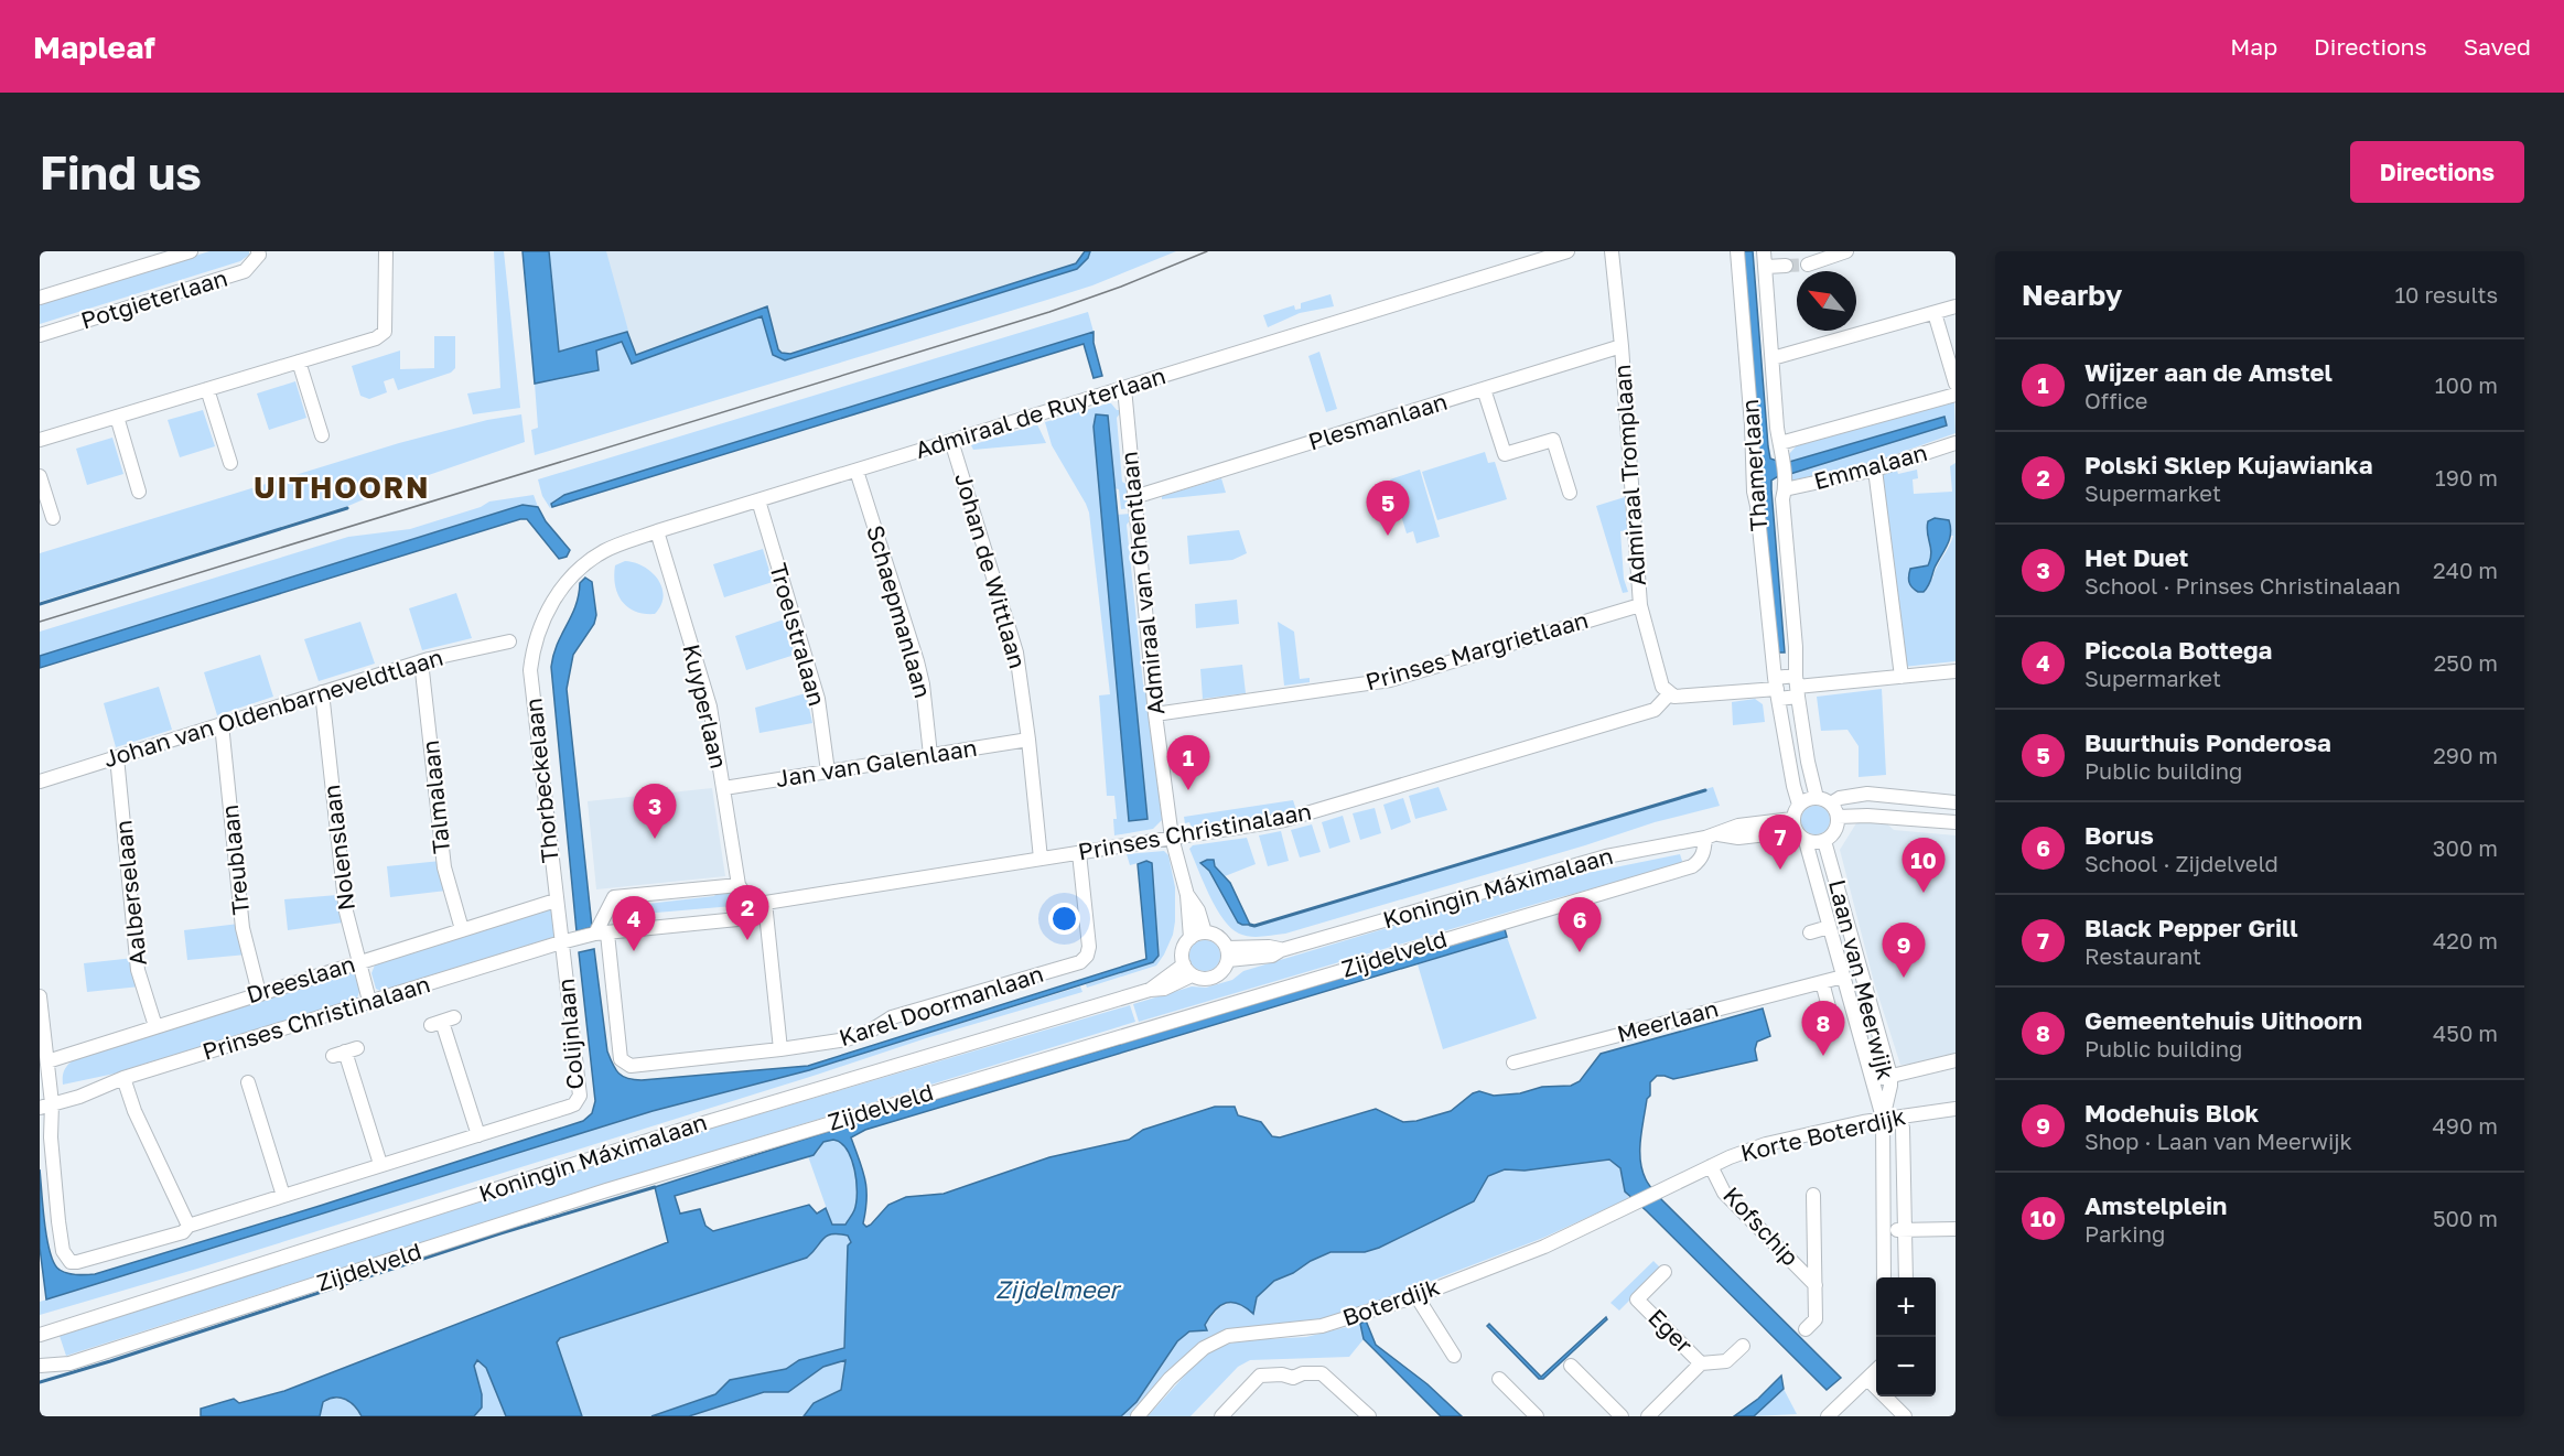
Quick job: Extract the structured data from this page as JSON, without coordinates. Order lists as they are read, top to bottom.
{
  "streets": {
    "street": [
      "Potgieterlaan",
      "Admiraal de Ruyterlaan",
      "Plesmanlaan",
      "Thamerlaan",
      "Emmalaan",
      "Admiraal Tromplaan",
      "Johan de Wittlaan",
      "Admiraal van Ghentlaan",
      "Schaepmanlaan",
      "Troelstralaan",
      "Prinses Margrietlaan",
      "Kuyperlaan",
      "Johan van Oldenbarneveldtlaan",
      "Jan van Galenlaan",
      "Thorbeckelaan",
      "Talmalaan",
      "Prinses Christinalaan",
      "Nolenslaan",
      "Treublaan",
      "Koningin Máximalaan",
      "Aalberselaan",
      "Zijdelveld",
      "Dreeslaan",
      "Laan van Meerwijk",
      "Karel Doormanlaan",
      "Meerlaan",
      "Colijnlaan",
      "Korte Boterdijk",
      "Kofschip",
      "Boterdijk",
      "Eger"
    ]
  },
  "crossings": [
    ["Admiraal de Ruyterlaan", "Johan de Wittlaan"],
    ["Admiraal de Ruyterlaan", "Admiraal van Ghentlaan"],
    ["Admiraal de Ruyterlaan", "Schaepmanlaan"],
    ["Admiraal de Ruyterlaan", "Troelstralaan"],
    ["Admiraal de Ruyterlaan", "Kuyperlaan"],
    ["Admiraal de Ruyterlaan", "Thorbeckelaan"],
    ["Plesmanlaan", "Admiraal Tromplaan"],
    ["Plesmanlaan", "Admiraal van Ghentlaan"],
    ["Thamerlaan", "Koningin Máximalaan"],
    ["Thamerlaan", "Laan van Meerwijk"],
    ["Admiraal Tromplaan", "Prinses Margrietlaan"],
    ["Admiraal Tromplaan", "Prinses Christinalaan"],
    ["Johan de Wittlaan", "Jan van Galenlaan"],
    ["Johan de Wittlaan", "Prinses Christinalaan"],
    ["Admiraal van Ghentlaan", "Prinses Margrietlaan"],
    ["Admiraal van Ghentlaan", "Prinses Christinalaan"],
    ["Admiraal van Ghentlaan", "Koningin Máximalaan"],
    ["Schaepmanlaan", "Jan van Galenlaan"],
    ["Troelstralaan", "Jan van Galenlaan"],
    ["Kuyperlaan", "Jan van Galenlaan"],
    ["Johan van Oldenbarneveldtlaan", "Talmalaan"],
    ["Johan van Oldenbarneveldtlaan", "Nolenslaan"],
    ["Johan van Oldenbarneveldtlaan", "Treublaan"],
    ["Johan van Oldenbarneveldtlaan", "Aalberselaan"],
    ["Thorbeckelaan", "Prinses Christinalaan"],
    ["Thorbeckelaan", "Dreeslaan"],
    ["Thorbeckelaan", "Colijnlaan"],
    ["Talmalaan", "Dreeslaan"],
    ["Prinses Christinalaan", "Nolenslaan"],
    ["Prinses Christinalaan", "Karel Doormanlaan"],
    ["Prinses Christinalaan", "Colijnlaan"],
    ["Nolenslaan", "Dreeslaan"],
    ["Treublaan", "Dreeslaan"],
    ["Koningin Máximalaan", "Zijdelveld"],
    ["Koningin Máximalaan", "Laan van Meerwijk"],
    ["Aalberselaan", "Dreeslaan"],
    ["Dreeslaan", "Colijnlaan"],
    ["Laan van Meerwijk", "Meerlaan"],
    ["Laan van Meerwijk", "Korte Boterdijk"],
    ["Korte Boterdijk", "Kofschip"],
    ["Korte Boterdijk", "Boterdijk"]
  ],
  "districts": ["UITHOORN"],
  "water": ["Zijdelmeer"],
  "north": "top left",
  "page": {
    "header": "Mapleaf",
    "nav": ["Map", "Directions", "Saved"],
    "buttons": "Directions",
    "title": "Find us",
    "heading": ["Nearby", "10 results"],
    "list": [
      {
        "mark": "1",
        "name": "Wijzer aan de Amstel",
        "note": "Office",
        "value": "100 m"
      },
      {
        "mark": "2",
        "name": "Polski Sklep Kujawianka",
        "note": "Supermarket",
        "value": "190 m"
      },
      {
        "mark": "3",
        "name": "Het Duet",
        "note": "School · Prinses Christinalaan",
        "value": "240 m"
      },
      {
        "mark": "4",
        "name": "Piccola Bottega",
        "note": "Supermarket",
        "value": "250 m"
      },
      {
        "mark": "5",
        "name": "Buurthuis Ponderosa",
        "note": "Public building",
        "value": "290 m"
      },
      {
        "mark": "6",
        "name": "Borus",
        "note": "School · Zijdelveld",
        "value": "300 m"
      },
      {
        "mark": "7",
        "name": "Black Pepper Grill",
        "note": "Restaurant",
        "value": "420 m"
      },
      {
        "mark": "8",
        "name": "Gemeentehuis Uithoorn",
        "note": "Public building",
        "value": "450 m"
      },
      {
        "mark": "9",
        "name": "Modehuis Blok",
        "note": "Shop · Laan van Meerwijk",
        "value": "490 m"
      },
      {
        "mark": "10",
        "name": "Amstelplein",
        "note": "Parking",
        "value": "500 m"
      }
    ],
    "pins": [
      "5",
      "1",
      "3",
      "7",
      "10",
      "2",
      "4",
      "6",
      "9",
      "8"
    ],
    "map_buttons": ["+", "−"]
  }
}
